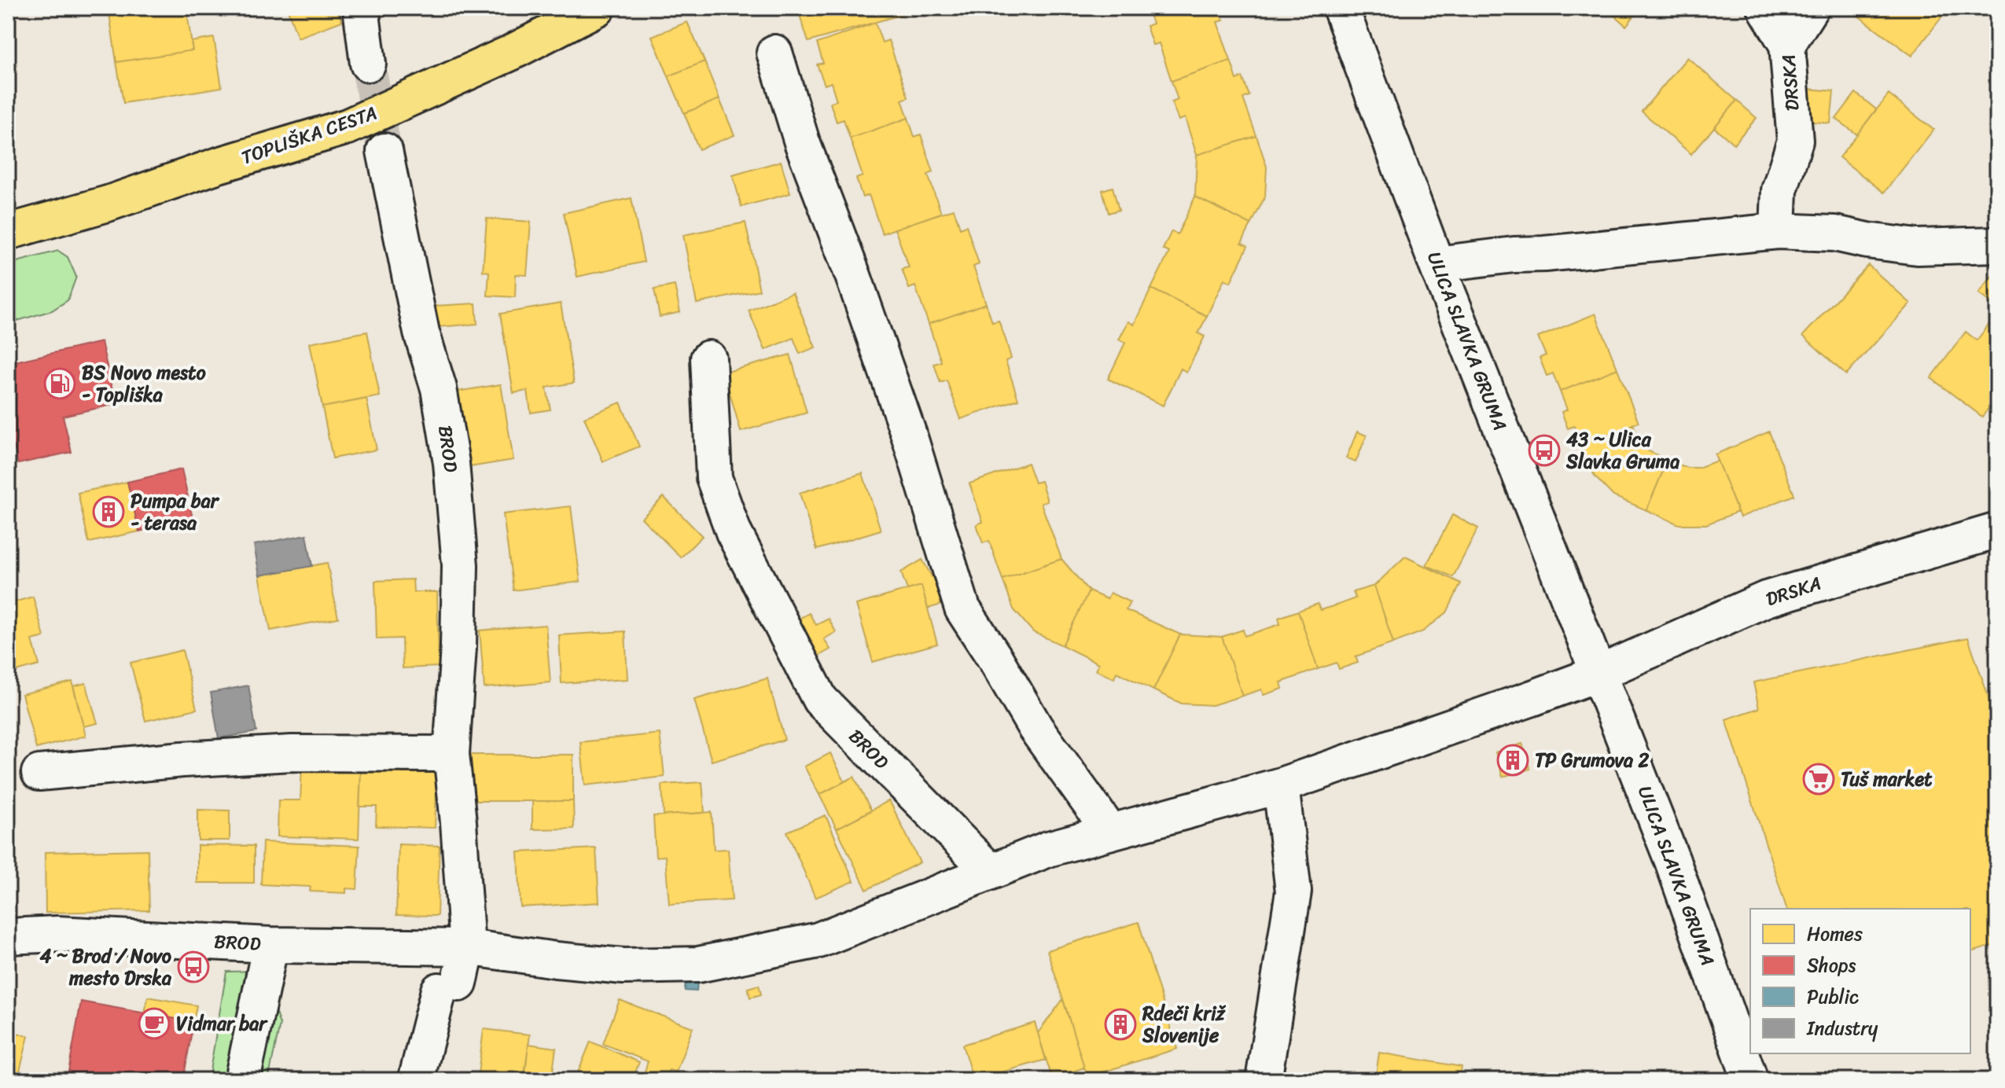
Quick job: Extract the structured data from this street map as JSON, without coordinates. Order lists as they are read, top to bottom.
{
  "streets": {
    "main road": ["TOPLIŠKA CESTA"],
    "street": ["DRSKA", "ULICA SLAVKA GRUMA", "BROD"]
  },
  "crossings": [
    ["DRSKA", "ULICA SLAVKA GRUMA"]
  ],
  "places": {
    "fuel station": ["BS Novo mesto - Topliška"],
    "bus stop": ["43 ~ Ulica Slavka Gruma", "4 ~ Brod / Novo mesto Drska"],
    "building": ["Pumpa bar - terasa", "TP Grumova 2", "Rdeči križ Slovenije"],
    "supermarket": ["Tuš market"],
    "cafe": ["Vidmar bar"]
  },
  "legend": [
    "Homes",
    "Shops",
    "Public",
    "Industry"
  ]
}
